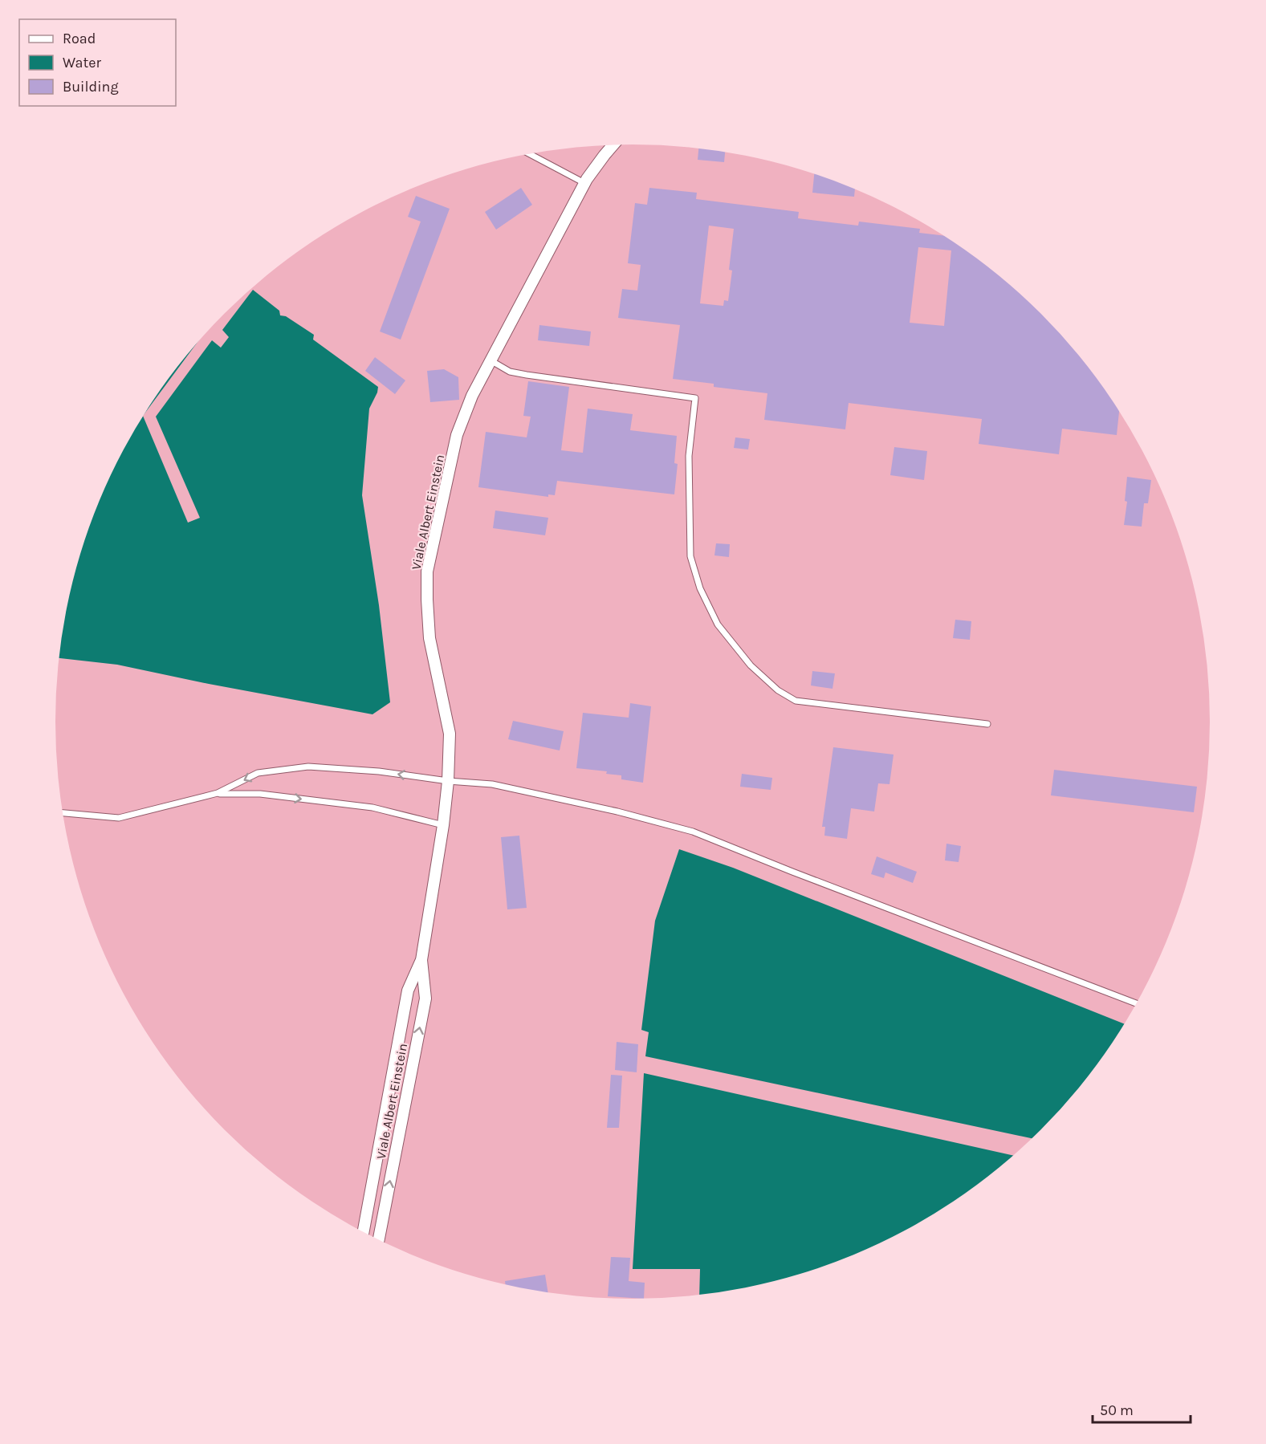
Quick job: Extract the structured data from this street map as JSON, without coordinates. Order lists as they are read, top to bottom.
{
  "streets": {
    "street": ["Viale Albert Einstein"]
  },
  "legend": ["Road", "Water", "Building"],
  "scale_bar": "50 m"
}
